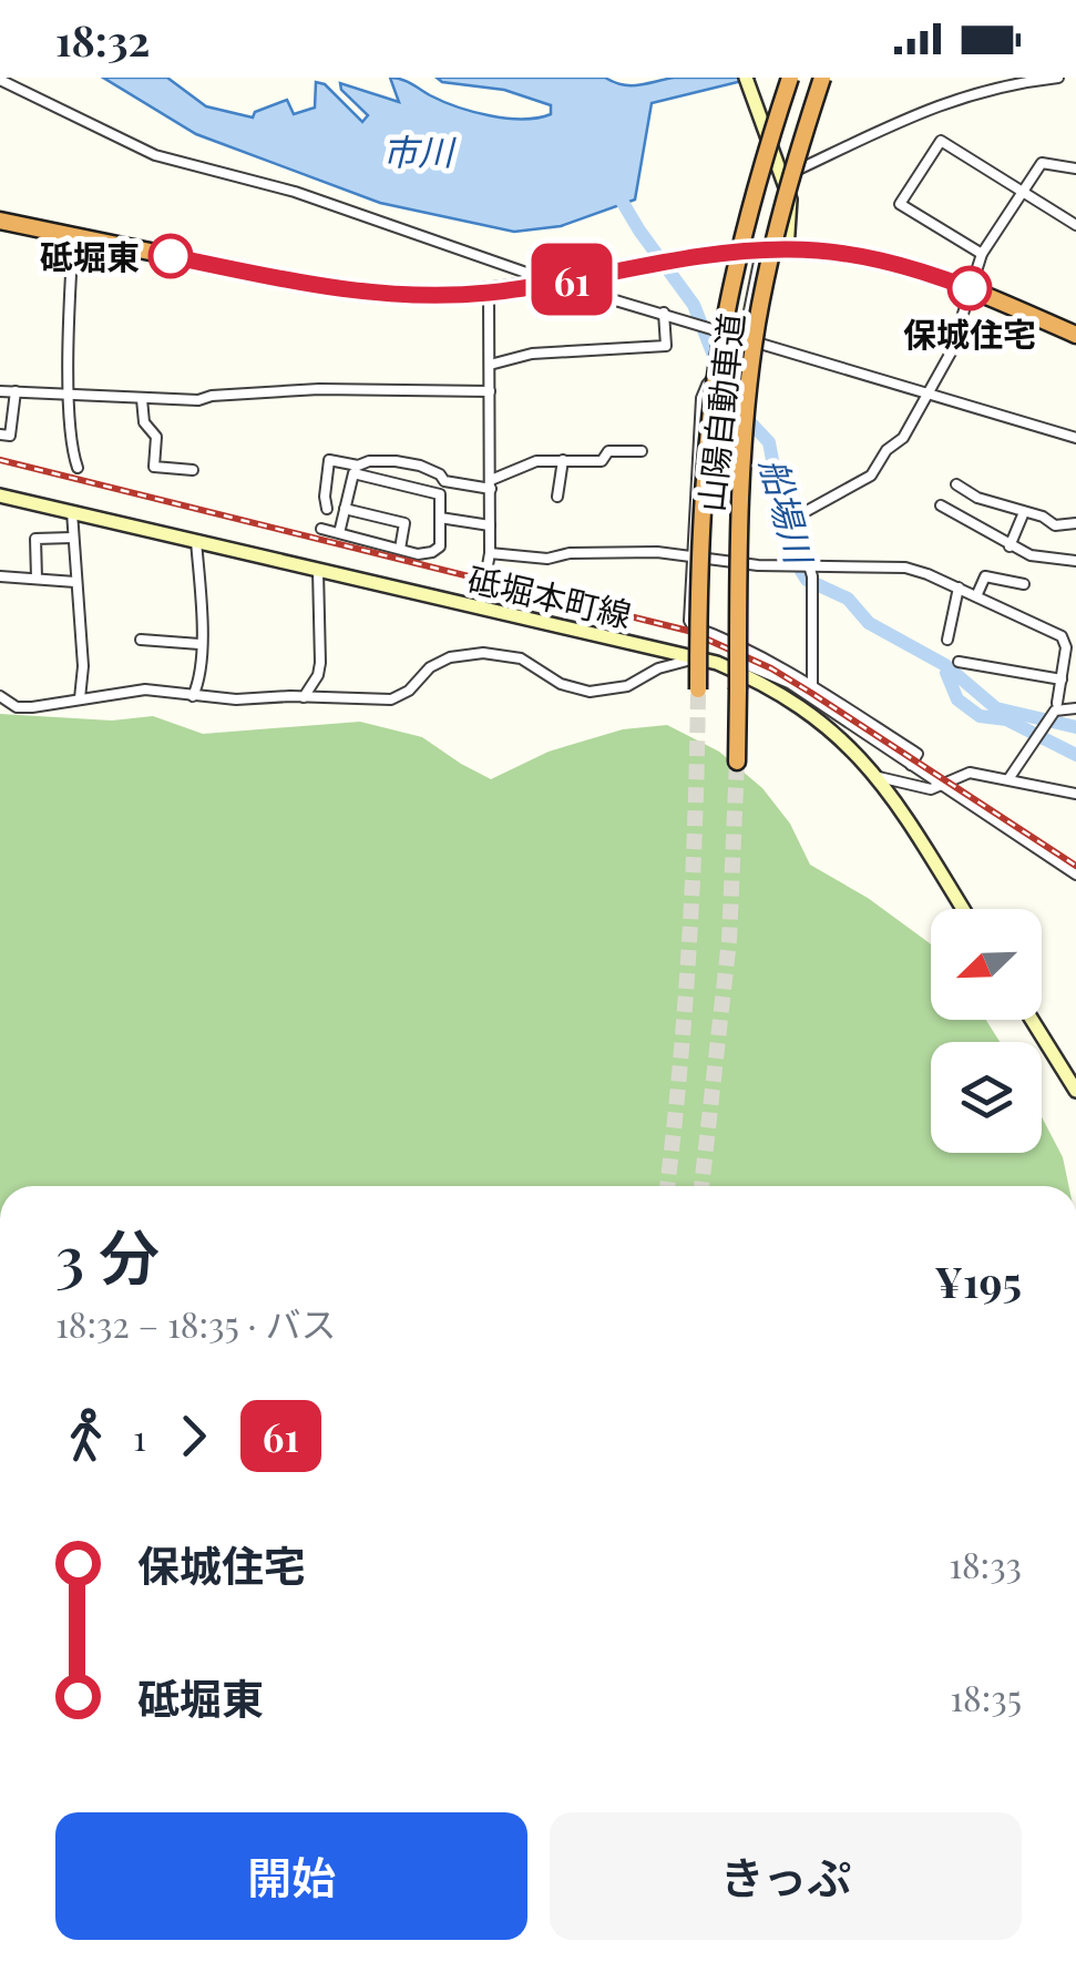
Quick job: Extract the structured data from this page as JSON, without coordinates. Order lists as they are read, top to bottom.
{
  "streets": {
    "highway": ["山陽自動車道"],
    "main road": ["砥堀本町線"]
  },
  "water": ["市川", "船場川"],
  "places": ["砥堀東", "保城住宅"],
  "lines": ["bus line 61"],
  "north": "bottom left",
  "page": {
    "status": "18:32",
    "on_map": "61",
    "heading": ["3 分", "18:32 – 18:35 · バス", "¥195"],
    "legs": ["1", "61"],
    "list": [
      {
        "name": "保城住宅",
        "value": "18:33"
      },
      {
        "name": "砥堀東",
        "value": "18:35"
      }
    ],
    "buttons": ["開始", "きっぷ"]
  }
}
